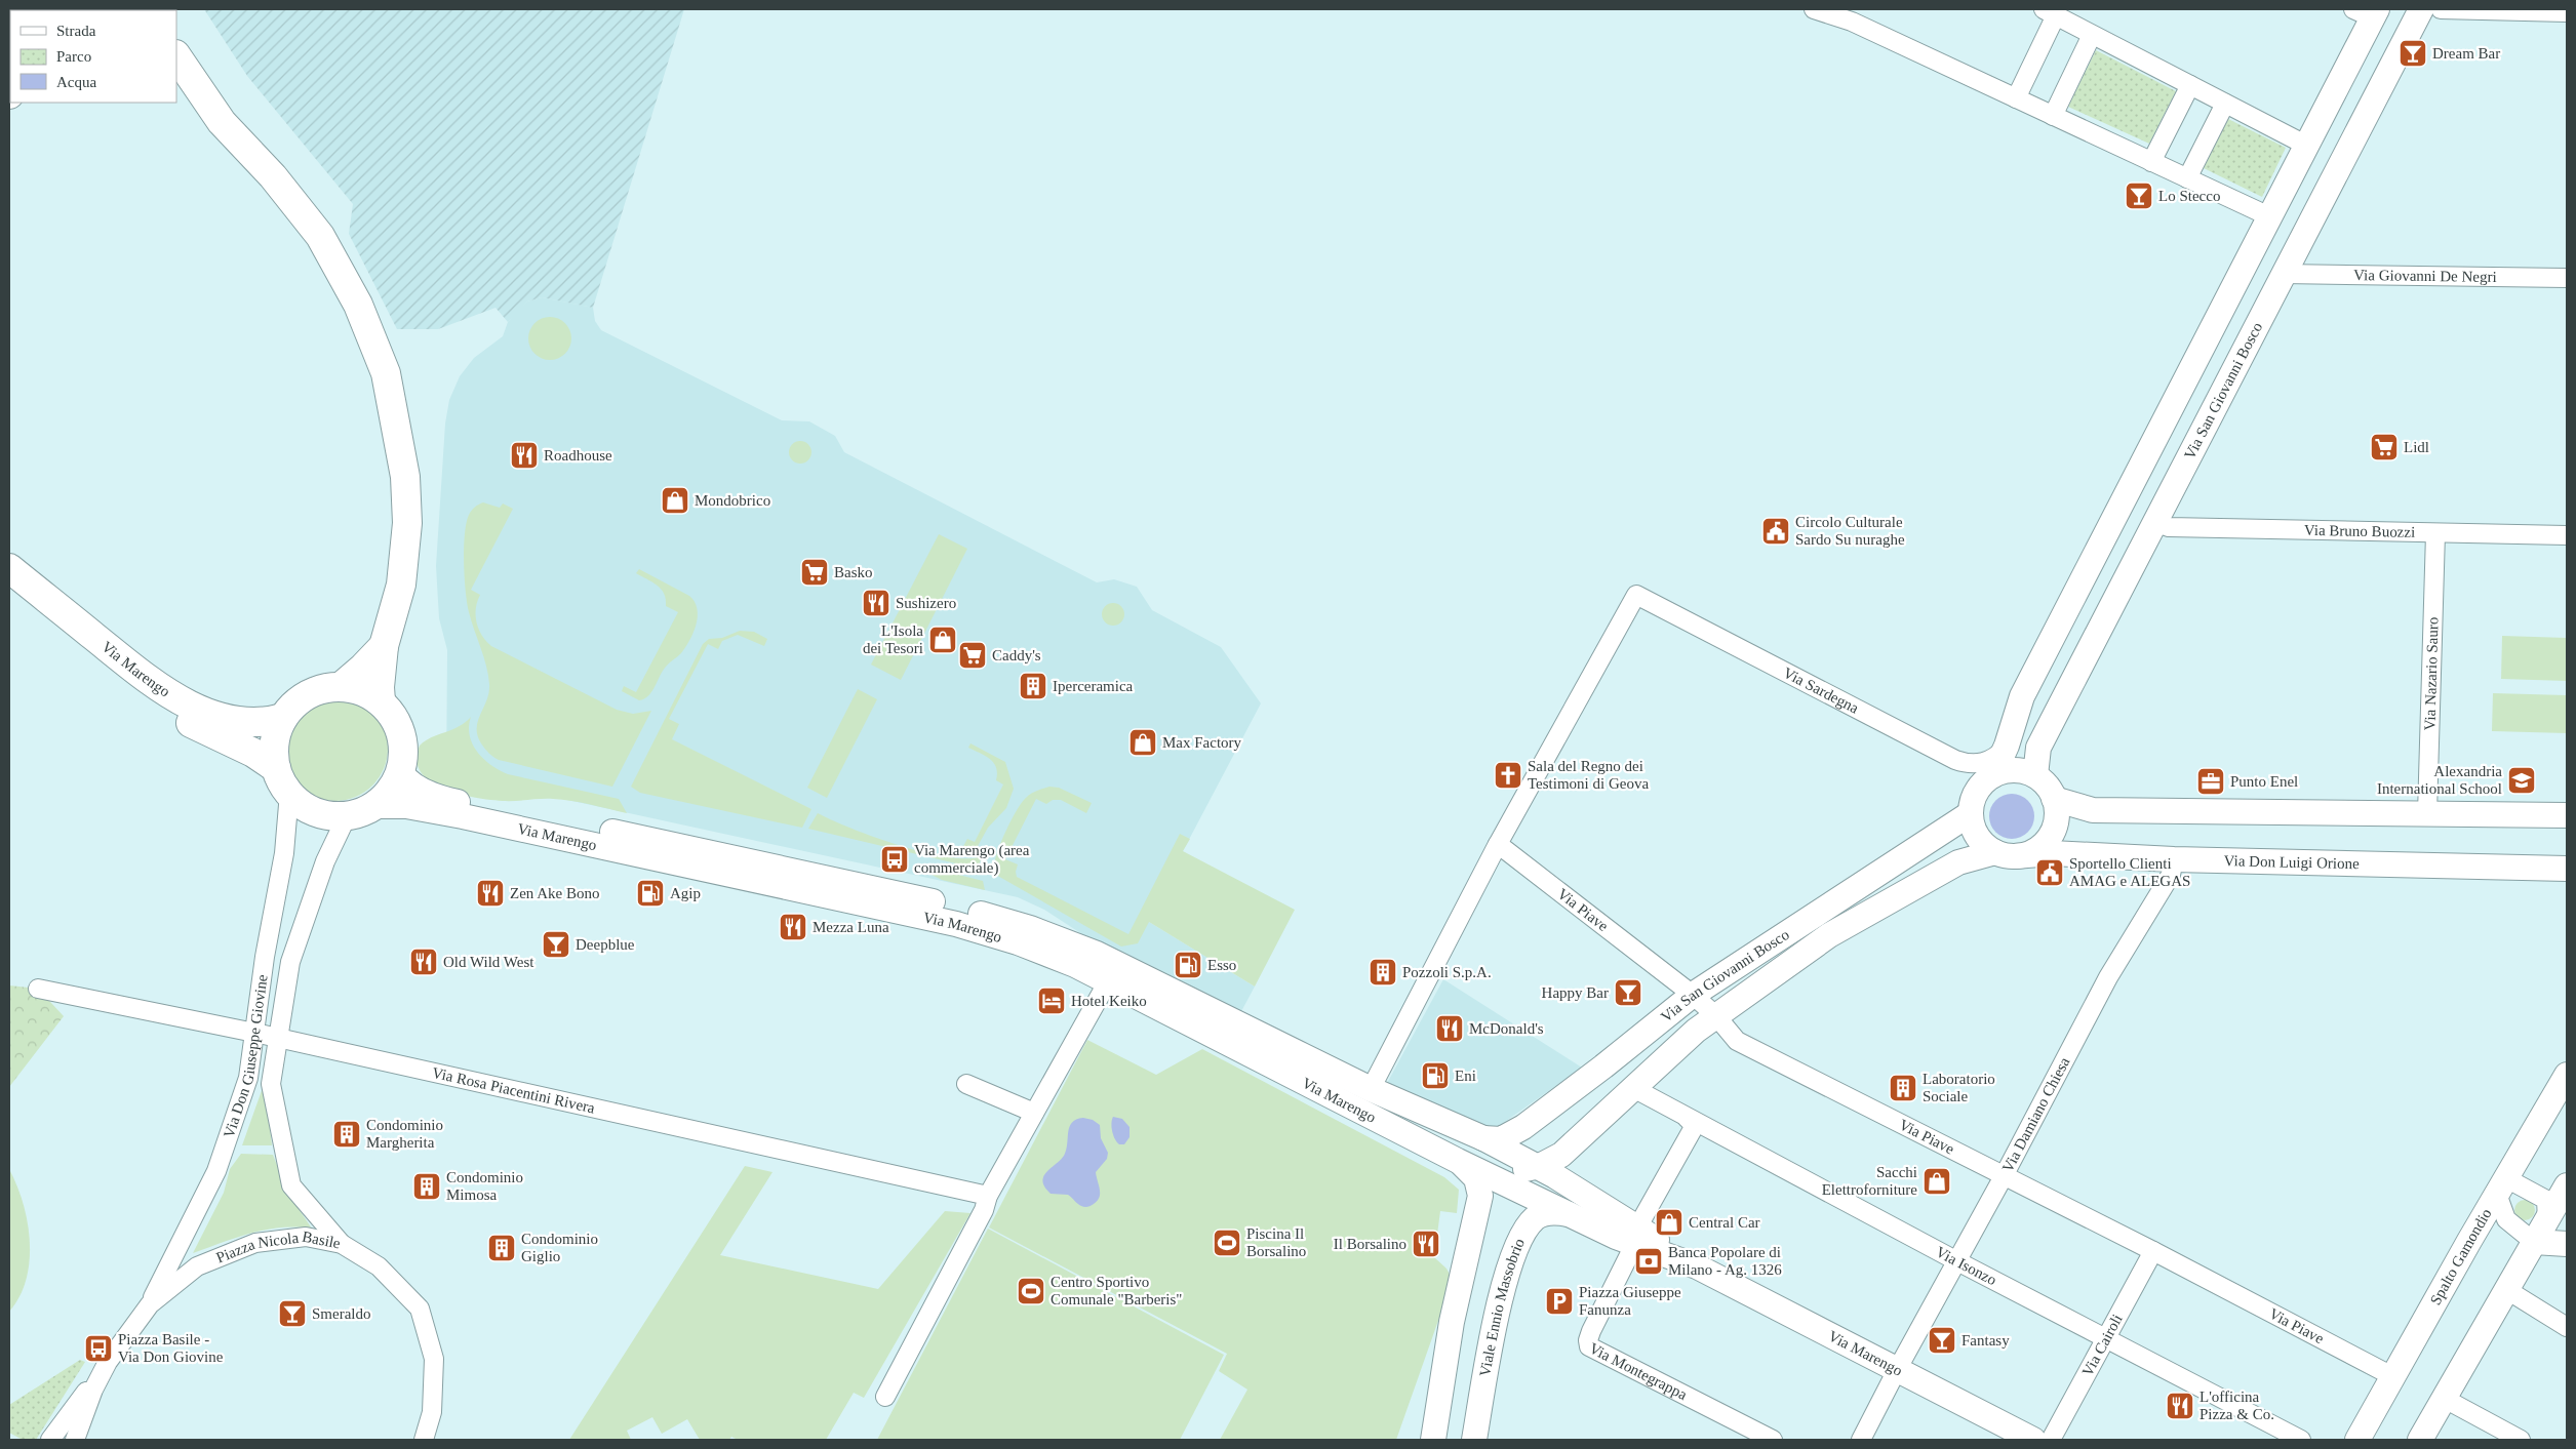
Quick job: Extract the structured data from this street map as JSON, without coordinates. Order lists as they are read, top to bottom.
{
  "streets": {
    "main road": [
      "Via San Giovanni Bosco",
      "Via Marengo",
      "Via Don Luigi Orione",
      "Spalto Gamondio",
      "Viale Ennio Massobrio"
    ],
    "street": [
      "Via Giovanni De Negri",
      "Via Bruno Buozzi",
      "Via Nazario Sauro",
      "Via Sardegna",
      "Via Piave",
      "Via Don Giuseppe Giovine",
      "Via Rosa Piacentini Rivera",
      "Via Damiano Chiesa",
      "Piazza Nicola Basile",
      "Via Isonzo",
      "Via Cairoli",
      "Via Montegrappa"
    ]
  },
  "crossings": [
    ["Via Giovanni De Negri", "Via San Giovanni Bosco"],
    ["Via San Giovanni Bosco", "Via Bruno Buozzi"],
    ["Via San Giovanni Bosco", "Via Marengo"],
    ["Via San Giovanni Bosco", "Via Don Luigi Orione"],
    ["Via San Giovanni Bosco", "Via Piave"],
    ["Via San Giovanni Bosco", "Via Isonzo"],
    ["Via Bruno Buozzi", "Via Nazario Sauro"],
    ["Via Marengo", "Via Don Giuseppe Giovine"],
    ["Via Marengo", "Via Damiano Chiesa"],
    ["Via Marengo", "Viale Ennio Massobrio"],
    ["Via Marengo", "Via Montegrappa"],
    ["Via Sardegna", "Via Piave"],
    ["Via Don Luigi Orione", "Via Damiano Chiesa"],
    ["Via Piave", "Via Damiano Chiesa"],
    ["Via Piave", "Spalto Gamondio"],
    ["Via Piave", "Via Cairoli"],
    ["Via Don Giuseppe Giovine", "Via Rosa Piacentini Rivera"],
    ["Via Don Giuseppe Giovine", "Piazza Nicola Basile"],
    ["Via Damiano Chiesa", "Via Isonzo"],
    ["Via Isonzo", "Via Cairoli"]
  ],
  "places": {
    "bar": [
      "Dream Bar",
      "Lo Stecco",
      "Deepblue",
      "Happy Bar",
      "Smeraldo",
      "Fantasy"
    ],
    "supermarket": ["Lidl", "Basko", "Caddy's"],
    "restaurant": [
      "Roadhouse",
      "Sushizero",
      "Zen Ake Bono",
      "Mezza Luna",
      "Old Wild West",
      "McDonald's",
      "Il Borsalino",
      "L'officina Pizza & Co."
    ],
    "shop": [
      "Mondobrico",
      "L'Isola dei Tesori",
      "Max Factory",
      "Sacchi Elettroforniture",
      "Central Car"
    ],
    "public building": ["Circolo Culturale Sardo Su nuraghe", "Sportello Clienti AMAG e ALEGAS"],
    "building": [
      "Iperceramica",
      "Pozzoli S.p.A.",
      "Laboratorio Sociale",
      "Condominio Margherita",
      "Condominio Mimosa",
      "Condominio Giglio"
    ],
    "church": ["Sala del Regno dei Testimoni di Geova"],
    "school or university": ["Alexandria International School"],
    "office": ["Punto Enel"],
    "bus stop": ["Via Marengo (area commerciale)", "Piazza Basile - Via Don Giovine"],
    "fuel station": ["Agip", "Esso", "Eni"],
    "hotel": ["Hotel Keiko"],
    "sports": ["Piscina Il Borsalino", "Centro Sportivo Comunale \"Barberis\""],
    "bank": ["Banca Popolare di Milano - Ag. 1326"],
    "parking": ["Piazza Giuseppe Fanunza"]
  },
  "legend": ["Strada", "Parco", "Acqua"]
}
